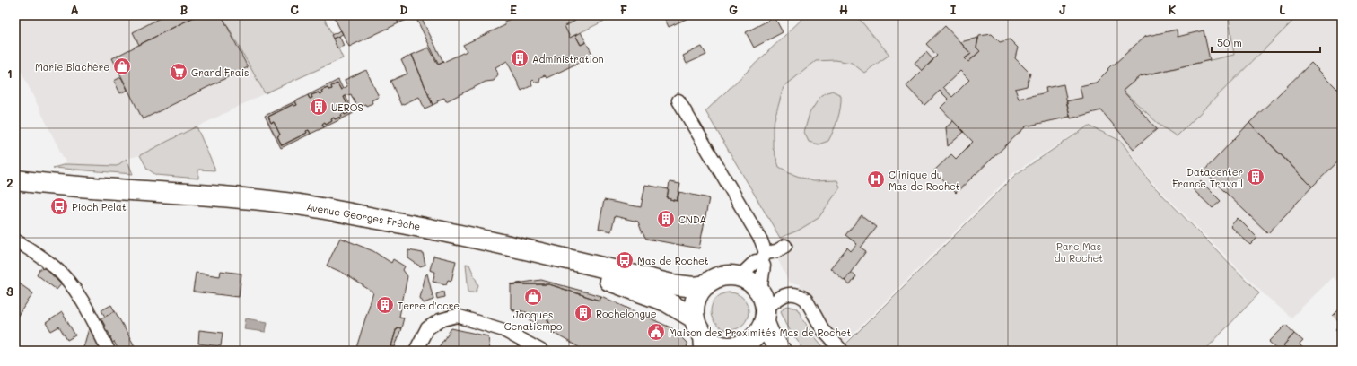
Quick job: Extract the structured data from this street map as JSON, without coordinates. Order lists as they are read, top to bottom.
{
  "streets": {
    "main road": ["Avenue Georges Frêche"]
  },
  "parks": ["Parc Mas du Rochet"],
  "places": {
    "building": [
      "Administration",
      "UEROS",
      "Datacenter France Travail",
      "CNDA",
      "Terre d'ocre",
      "Rochelongue"
    ],
    "shop": ["Marie Blachère", "Jacques Cenatiempo"],
    "supermarket": ["Grand Frais"],
    "hospital": ["Clinique du Mas de Rochet"],
    "bus stop": ["Pioch Pelat", "Mas de Rochet"],
    "public building": ["Maison des Proximités Mas de Rochet"]
  },
  "scale_bar": "50 m",
  "grid": {
    "columns": [
      "A",
      "B",
      "C",
      "D",
      "E",
      "F",
      "G",
      "H",
      "I",
      "J",
      "K",
      "L"
    ],
    "rows": ["1", "2", "3"]
  }
}
